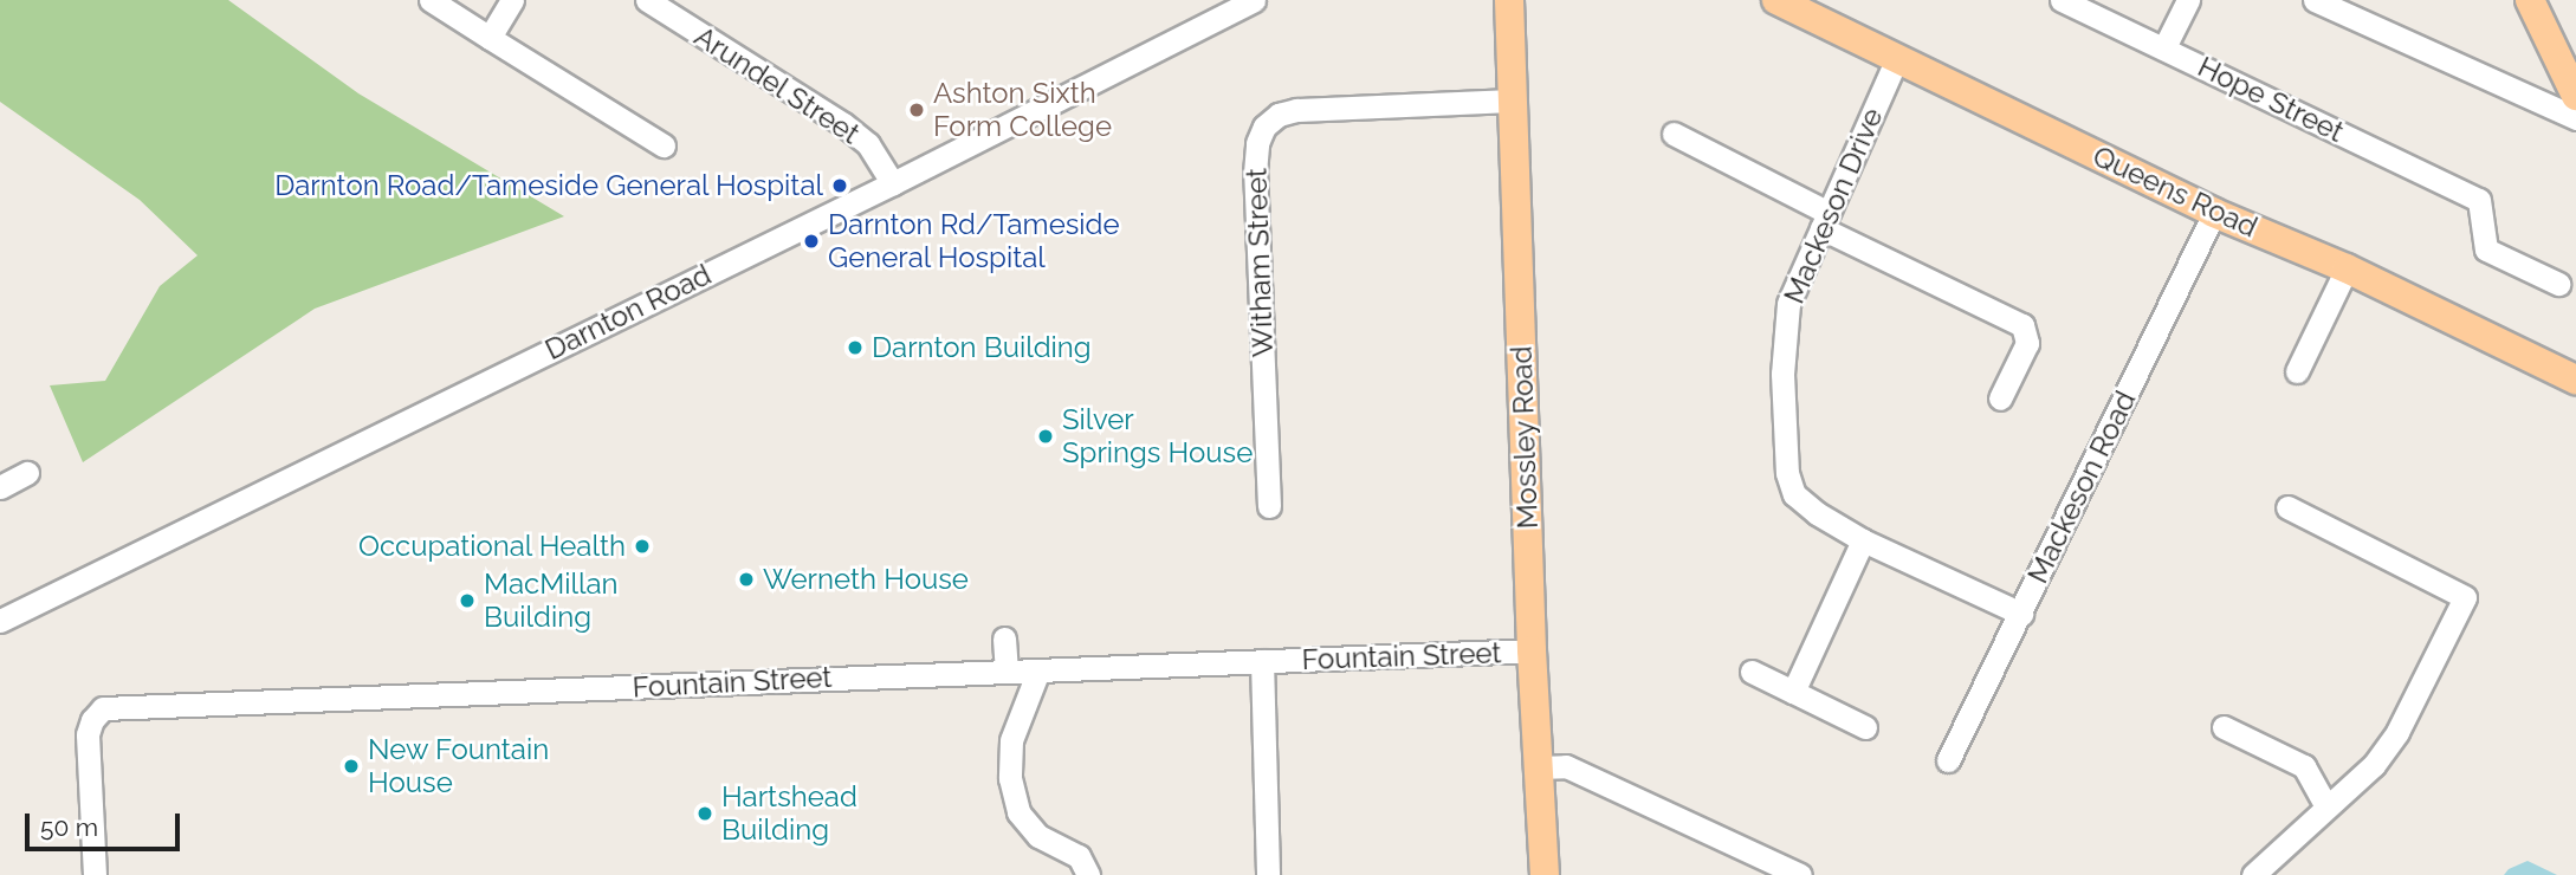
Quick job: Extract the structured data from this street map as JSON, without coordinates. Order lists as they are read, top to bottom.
{
  "streets": {
    "main road": ["Queens Road", "Mossley Road"],
    "street": [
      "Arundel Street",
      "Hope Street",
      "Mackeson Drive",
      "Witham Street",
      "Darnton Road",
      "Mackeson Road",
      "Fountain Street"
    ]
  },
  "crossings": [
    ["Arundel Street", "Darnton Road"],
    ["Queens Road", "Mackeson Drive"],
    ["Queens Road", "Mackeson Road"],
    ["Mackeson Drive", "Mackeson Road"],
    ["Witham Street", "Mossley Road"],
    ["Mossley Road", "Fountain Street"]
  ],
  "places": [
    "Ashton Sixth Form College",
    "Darnton Road/Tameside General Hospital",
    "Darnton Rd/Tameside General Hospital",
    "Darnton Building",
    "Silver Springs House",
    "Occupational Health",
    "Werneth House",
    "MacMillan Building",
    "New Fountain House",
    "Hartshead Building"
  ],
  "scale_bar": "50 m"
}
